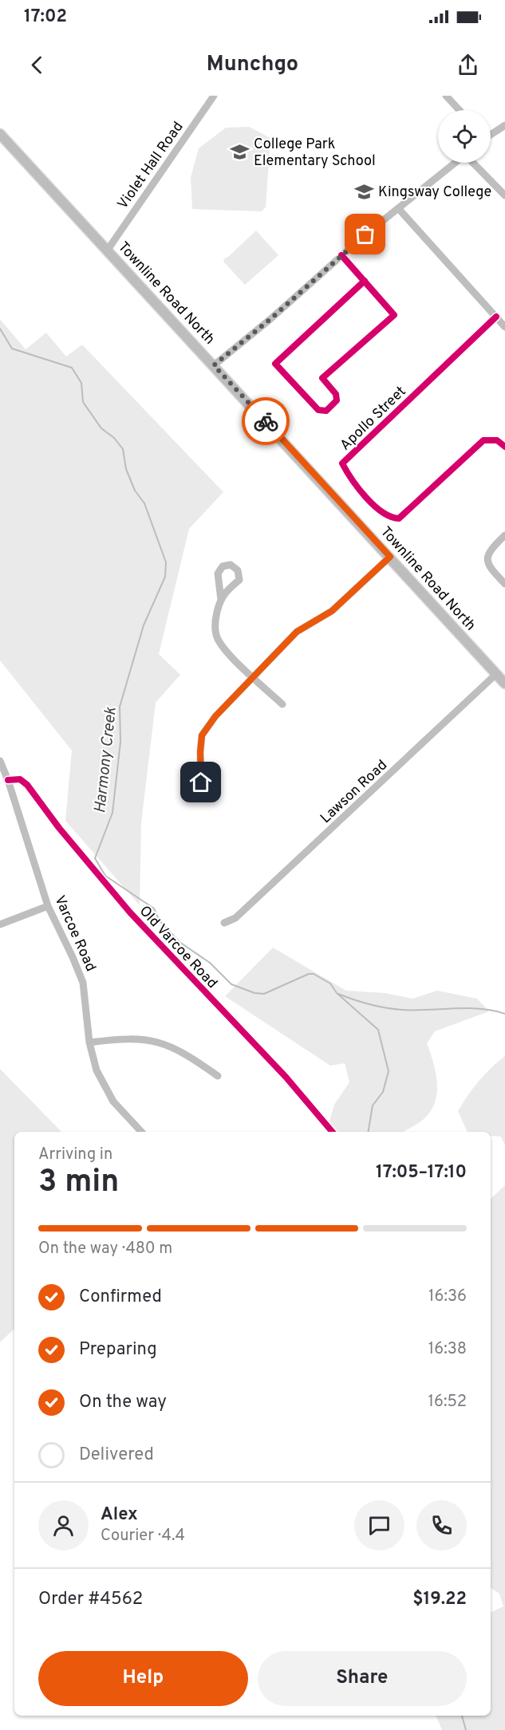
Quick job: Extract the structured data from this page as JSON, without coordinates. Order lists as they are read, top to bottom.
{
  "streets": {
    "main road": ["Townline Road North"],
    "street": [
      "Violet Hall Road",
      "Apollo Street",
      "Lawson Road",
      "Varcoe Road",
      "Old Varcoe Road"
    ]
  },
  "crossings": [
    ["Violet Hall Road", "Townline Road North"],
    ["Townline Road North", "Lawson Road"],
    ["Varcoe Road", "Old Varcoe Road"]
  ],
  "water": ["Harmony Creek"],
  "places": {
    "school or university": ["College Park Elementary School", "Kingsway College"]
  },
  "page": {
    "status": "17:02",
    "header": "Munchgo",
    "heading": ["3 min", "Arriving in", "17:05–17:10"],
    "panel": [
      "Alex",
      "Courier · 4.4",
      "Order #4562",
      "$19.22"
    ],
    "bar": "On the way · 480 m",
    "list": [
      ["Confirmed", "16:36"],
      ["Preparing", "16:38"],
      ["On the way", "16:52"],
      "Delivered"
    ],
    "buttons": ["Help", "Share"]
  }
}
